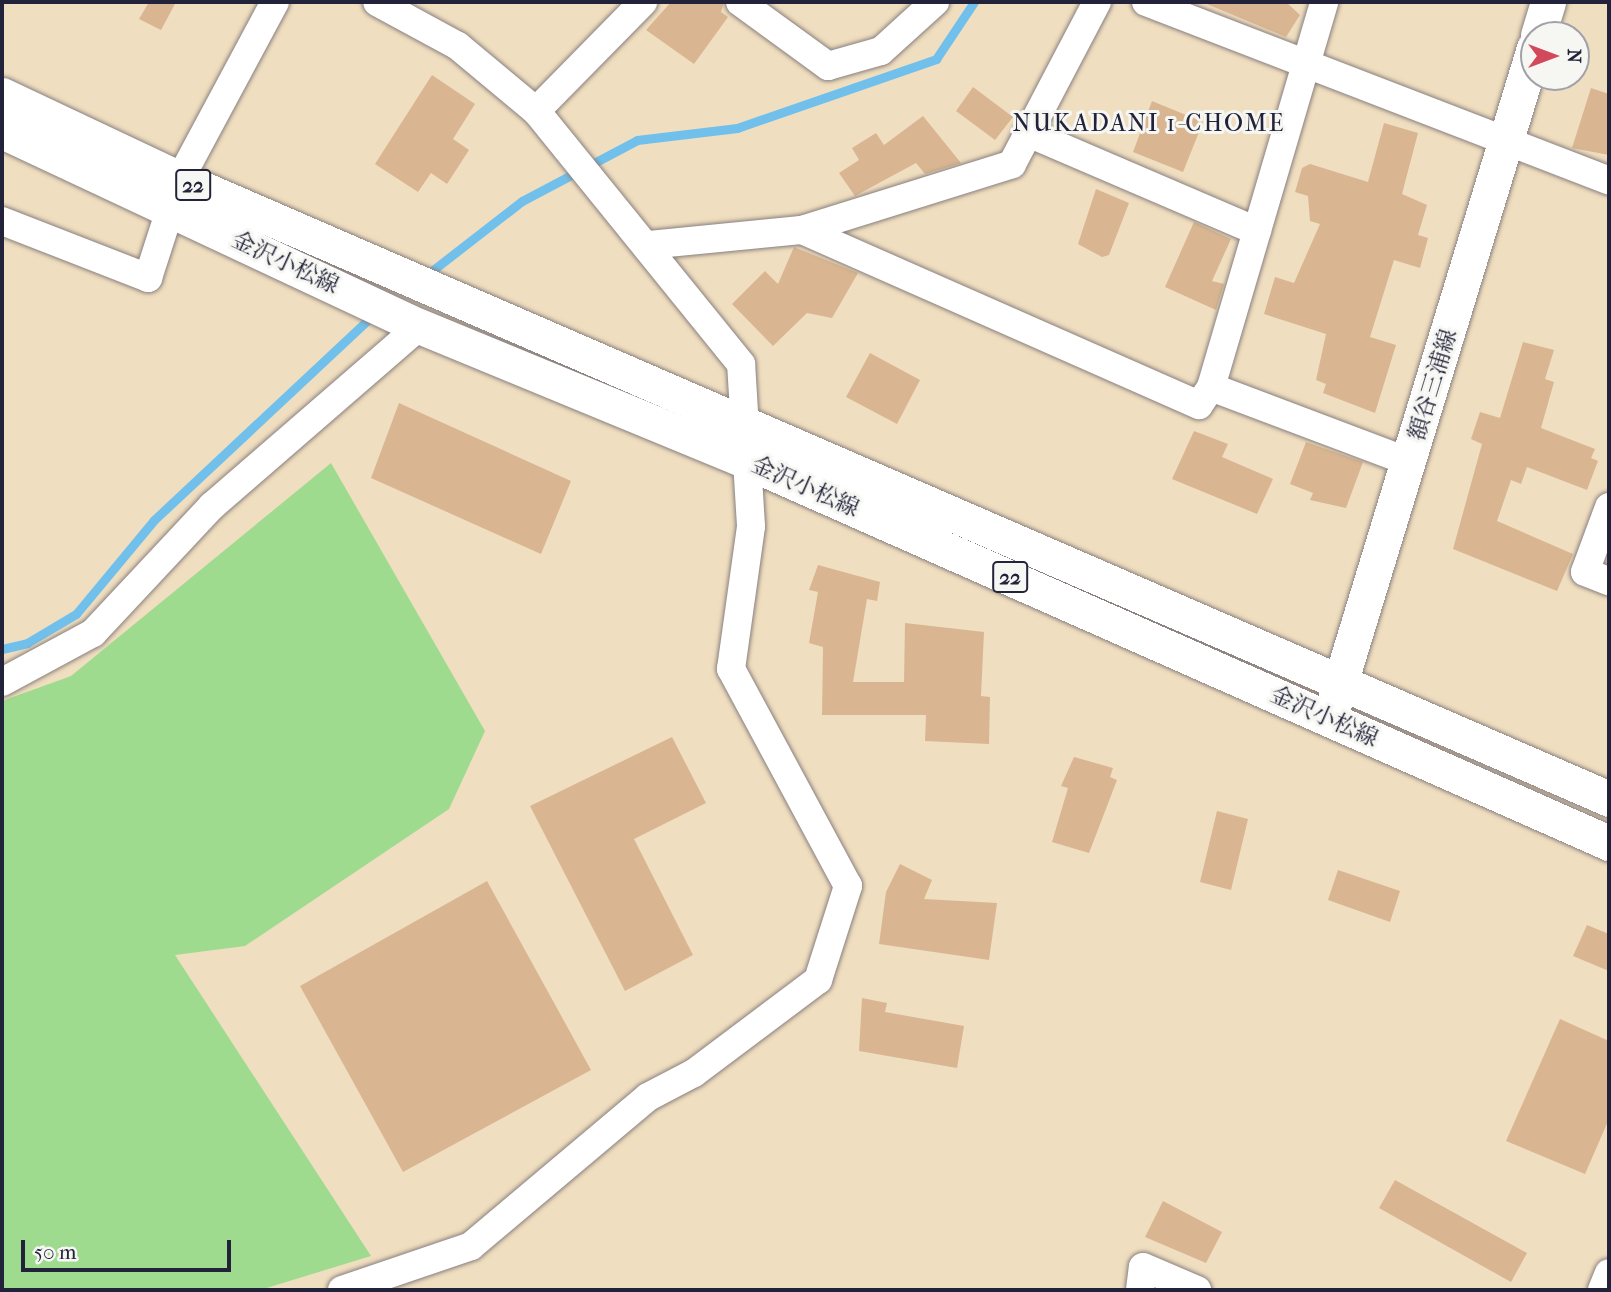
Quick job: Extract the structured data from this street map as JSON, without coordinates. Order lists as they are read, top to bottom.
{
  "streets": {
    "main road": ["22", "金沢小松線", "額谷三浦線"]
  },
  "crossings": [
    ["金沢小松線", "額谷三浦線"]
  ],
  "districts": ["NUKADANI 1-CHOME"],
  "scale_bar": "50 m",
  "north": "right"
}
